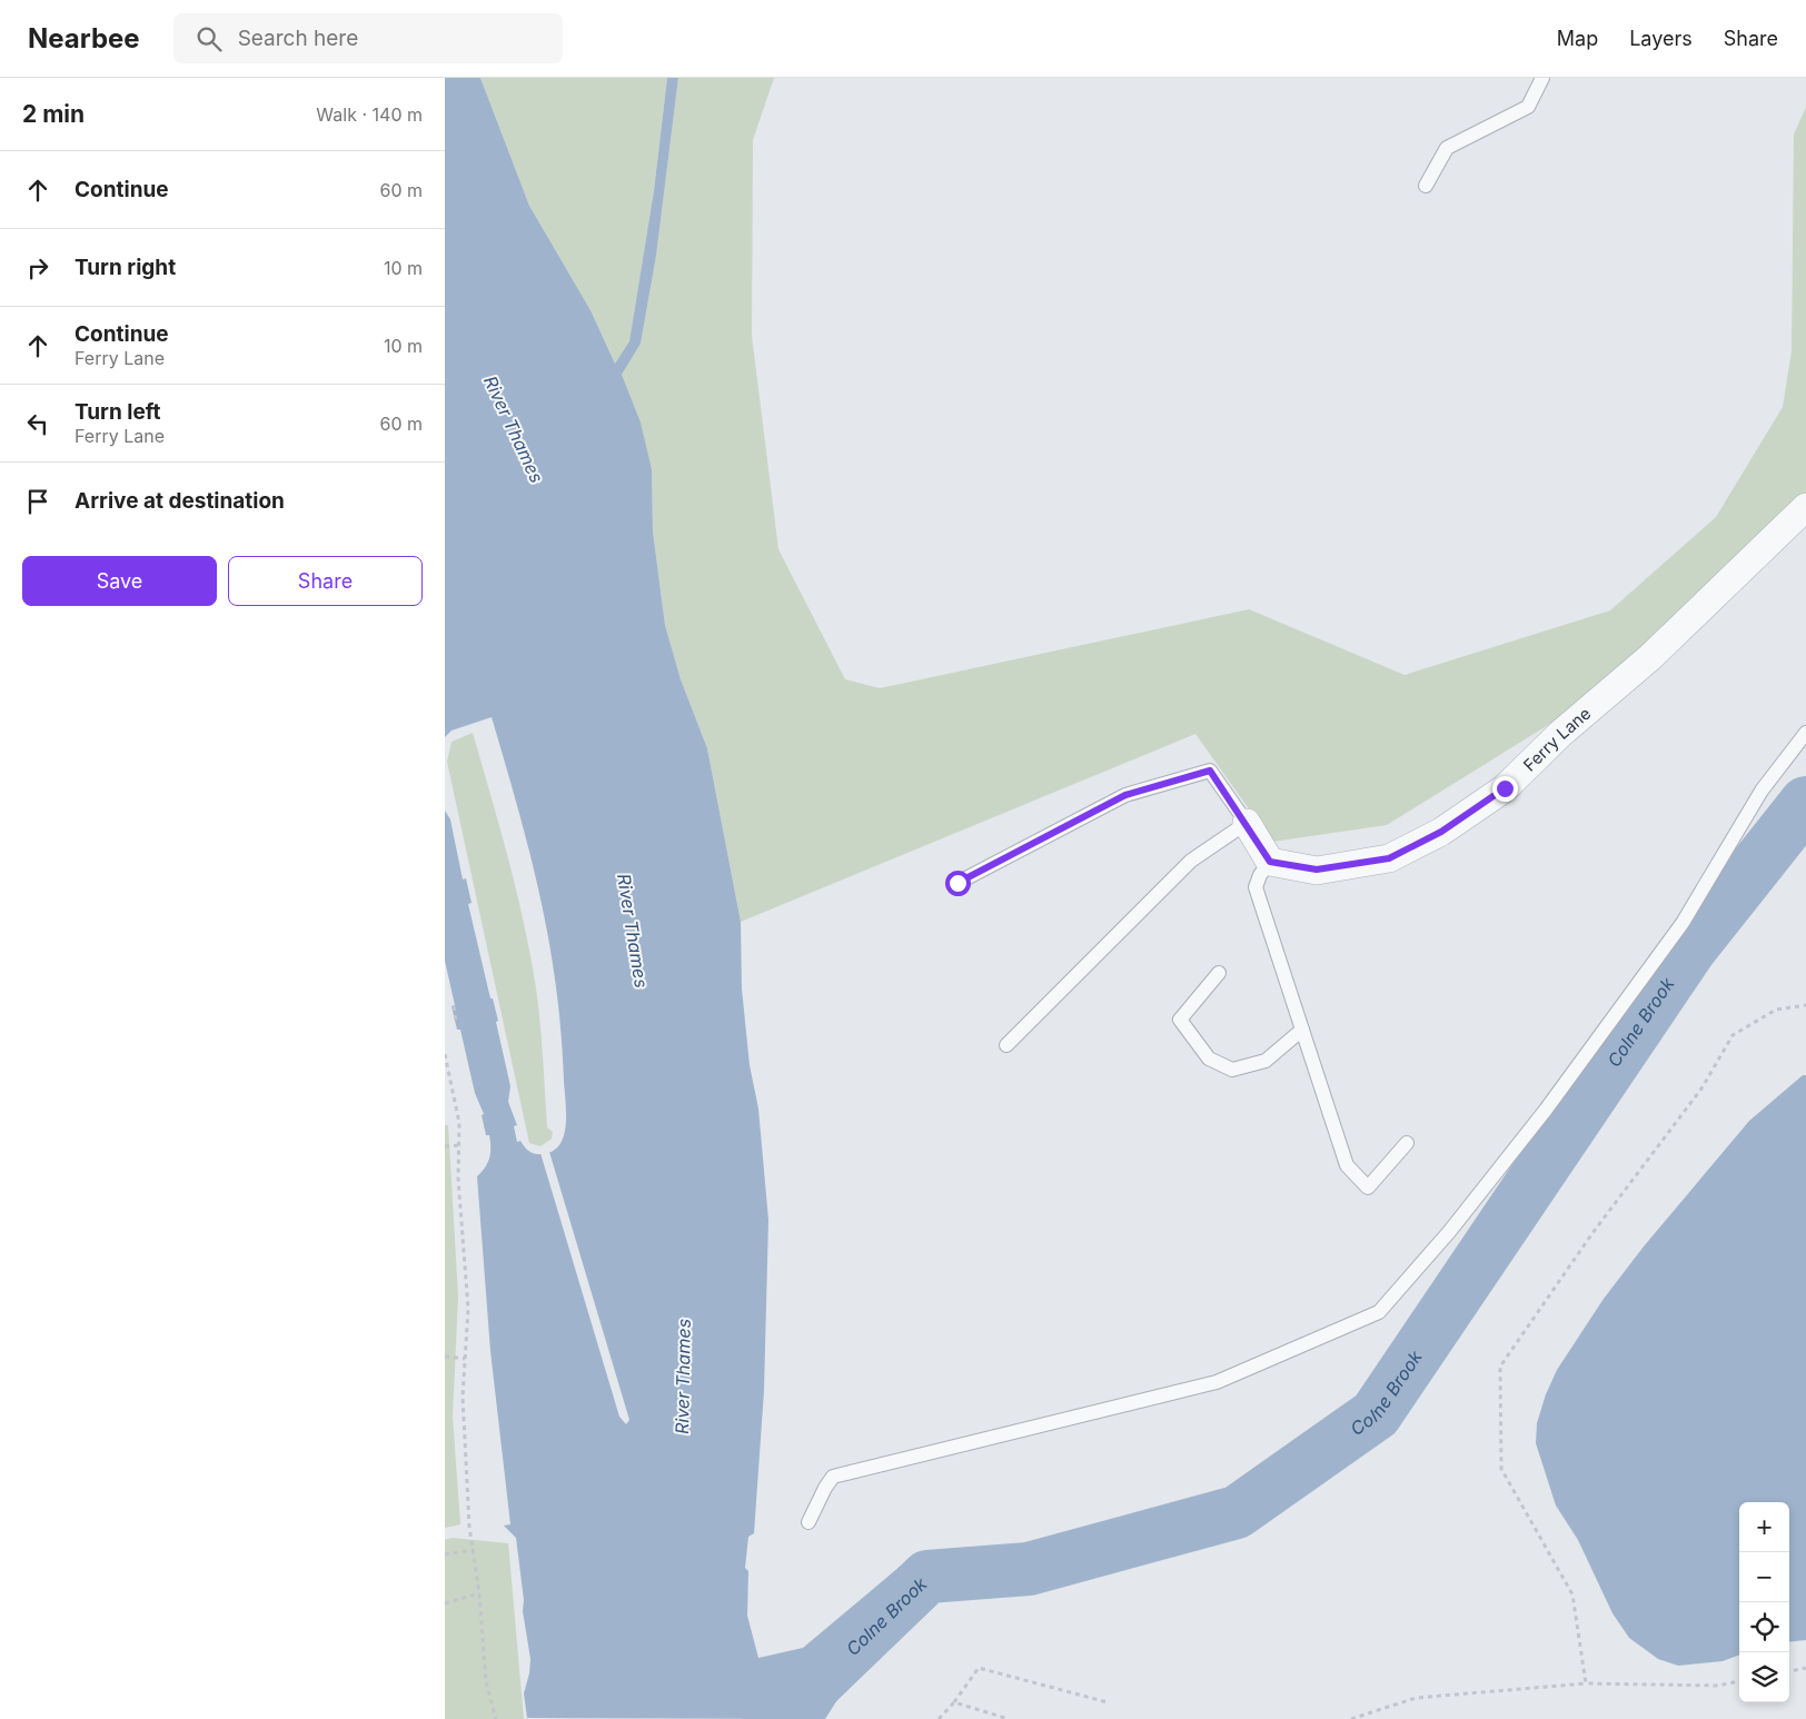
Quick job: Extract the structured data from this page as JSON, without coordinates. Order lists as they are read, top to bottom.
{
  "streets": {
    "street": ["Ferry Lane"]
  },
  "water": ["River Thames", "Colne Brook"],
  "page": {
    "header": "Nearbee",
    "search": "Search here",
    "nav": ["Map", "Layers", "Share"],
    "heading": ["2 min", "Walk · 140 m"],
    "list": [
      ["Continue", "60 m"],
      ["Turn right", "10 m"],
      ["Continue", "Ferry Lane", "10 m"],
      ["Turn left", "Ferry Lane", "60 m"],
      "Arrive at destination"
    ],
    "buttons": ["Save", "Share"],
    "map_buttons": ["+", "−"]
  }
}
